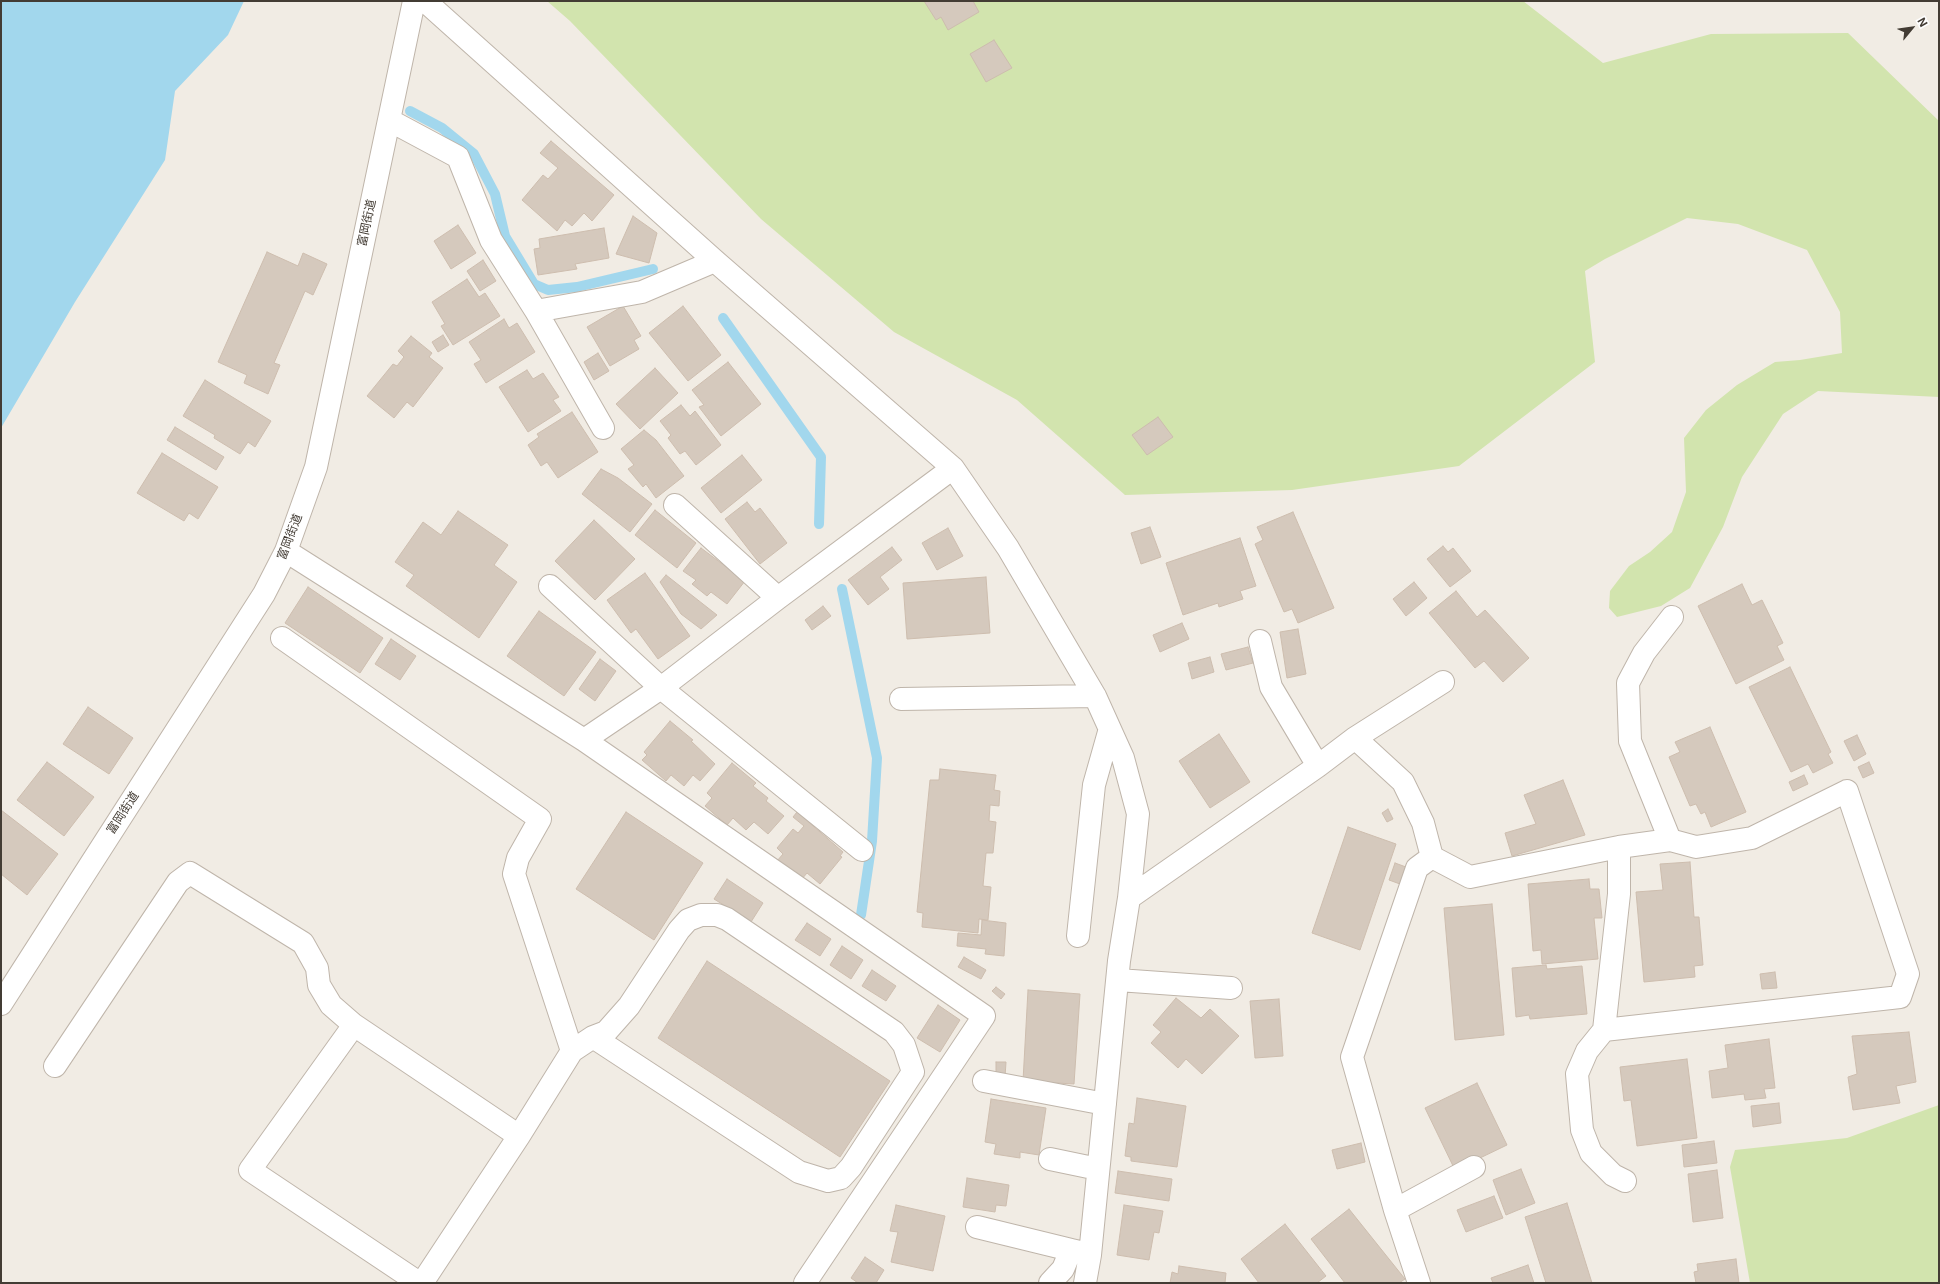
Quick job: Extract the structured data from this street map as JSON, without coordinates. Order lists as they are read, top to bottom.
{
  "streets": {
    "street": ["富岡街道"]
  },
  "north": "top right"
}
